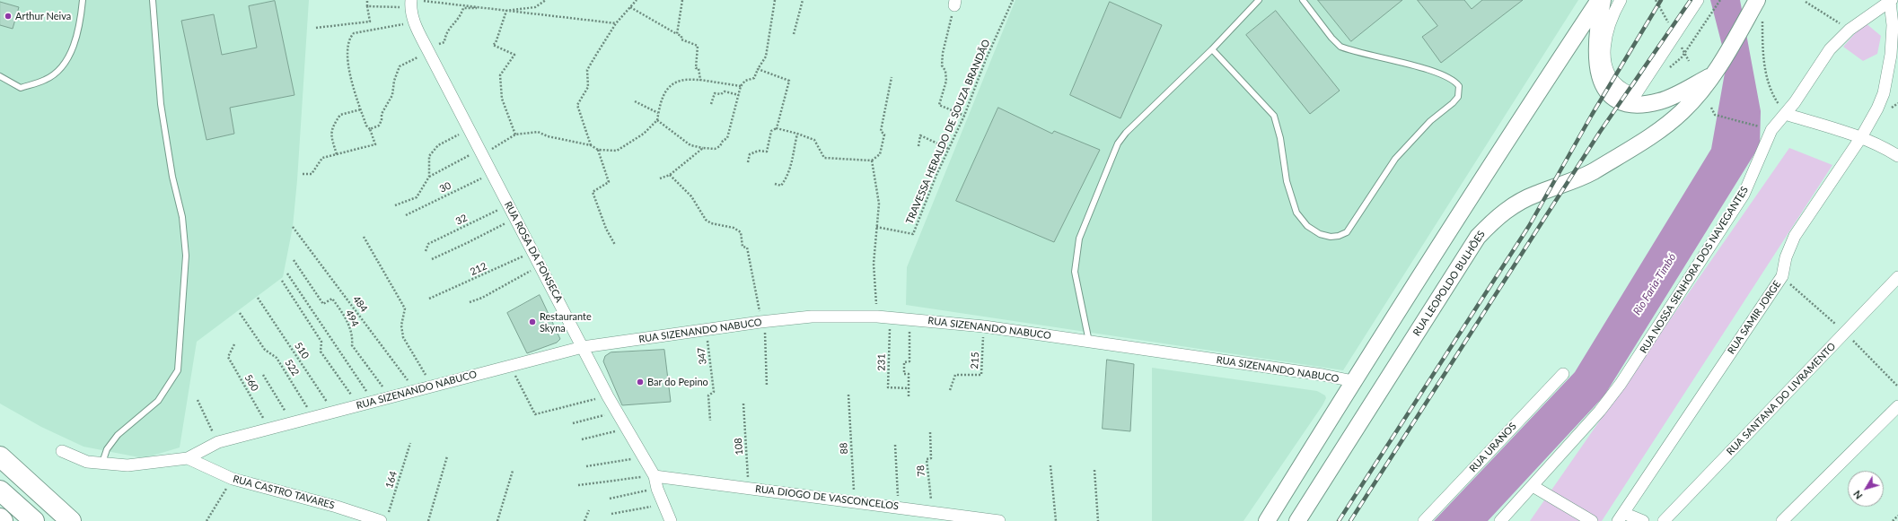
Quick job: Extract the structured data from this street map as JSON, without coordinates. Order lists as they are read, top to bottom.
{
  "streets": {
    "main road": ["RUA LEOPOLDO BULHÕES"],
    "street": [
      "RUA ROSA DA FONSECA",
      "RUA NOSSA SENHORA DOS NAVEGANTES",
      "RUA SAMIR JORGE",
      "RUA SIZENANDO NABUCO",
      "RUA SANTANA DO LIVRAMENTO",
      "RUA URANOS",
      "RUA CASTRO TAVARES",
      "RUA DIOGO DE VASCONCELOS"
    ],
    "path": [
      "TRAVESSA HERALDO DE SOUZA BRANDÃO",
      "30",
      "32",
      "212",
      "484",
      "494",
      "510",
      "347",
      "215",
      "231",
      "522",
      "560",
      "108",
      "88",
      "78",
      "164"
    ]
  },
  "crossings": [
    ["30", "RUA ROSA DA FONSECA"],
    ["32", "RUA ROSA DA FONSECA"],
    ["RUA ROSA DA FONSECA", "212"],
    ["RUA ROSA DA FONSECA", "RUA SIZENANDO NABUCO"],
    ["RUA ROSA DA FONSECA", "RUA DIOGO DE VASCONCELOS"],
    ["RUA NOSSA SENHORA DOS NAVEGANTES", "RUA SAMIR JORGE"],
    ["484", "RUA SIZENANDO NABUCO"],
    ["494", "RUA SIZENANDO NABUCO"],
    ["RUA SIZENANDO NABUCO", "510"],
    ["RUA SIZENANDO NABUCO", "347"],
    ["RUA SIZENANDO NABUCO", "215"],
    ["RUA SIZENANDO NABUCO", "231"],
    ["RUA SIZENANDO NABUCO", "522"],
    ["RUA SIZENANDO NABUCO", "560"],
    ["RUA SIZENANDO NABUCO", "RUA CASTRO TAVARES"],
    ["108", "RUA DIOGO DE VASCONCELOS"],
    ["88", "RUA DIOGO DE VASCONCELOS"],
    ["78", "RUA DIOGO DE VASCONCELOS"],
    ["164", "RUA CASTRO TAVARES"]
  ],
  "water": ["Rio Faria-Timbó"],
  "places": ["Arthur Neiva", "Restaurante Skyna", "Bar do Pepino"],
  "north": "bottom left"
}
